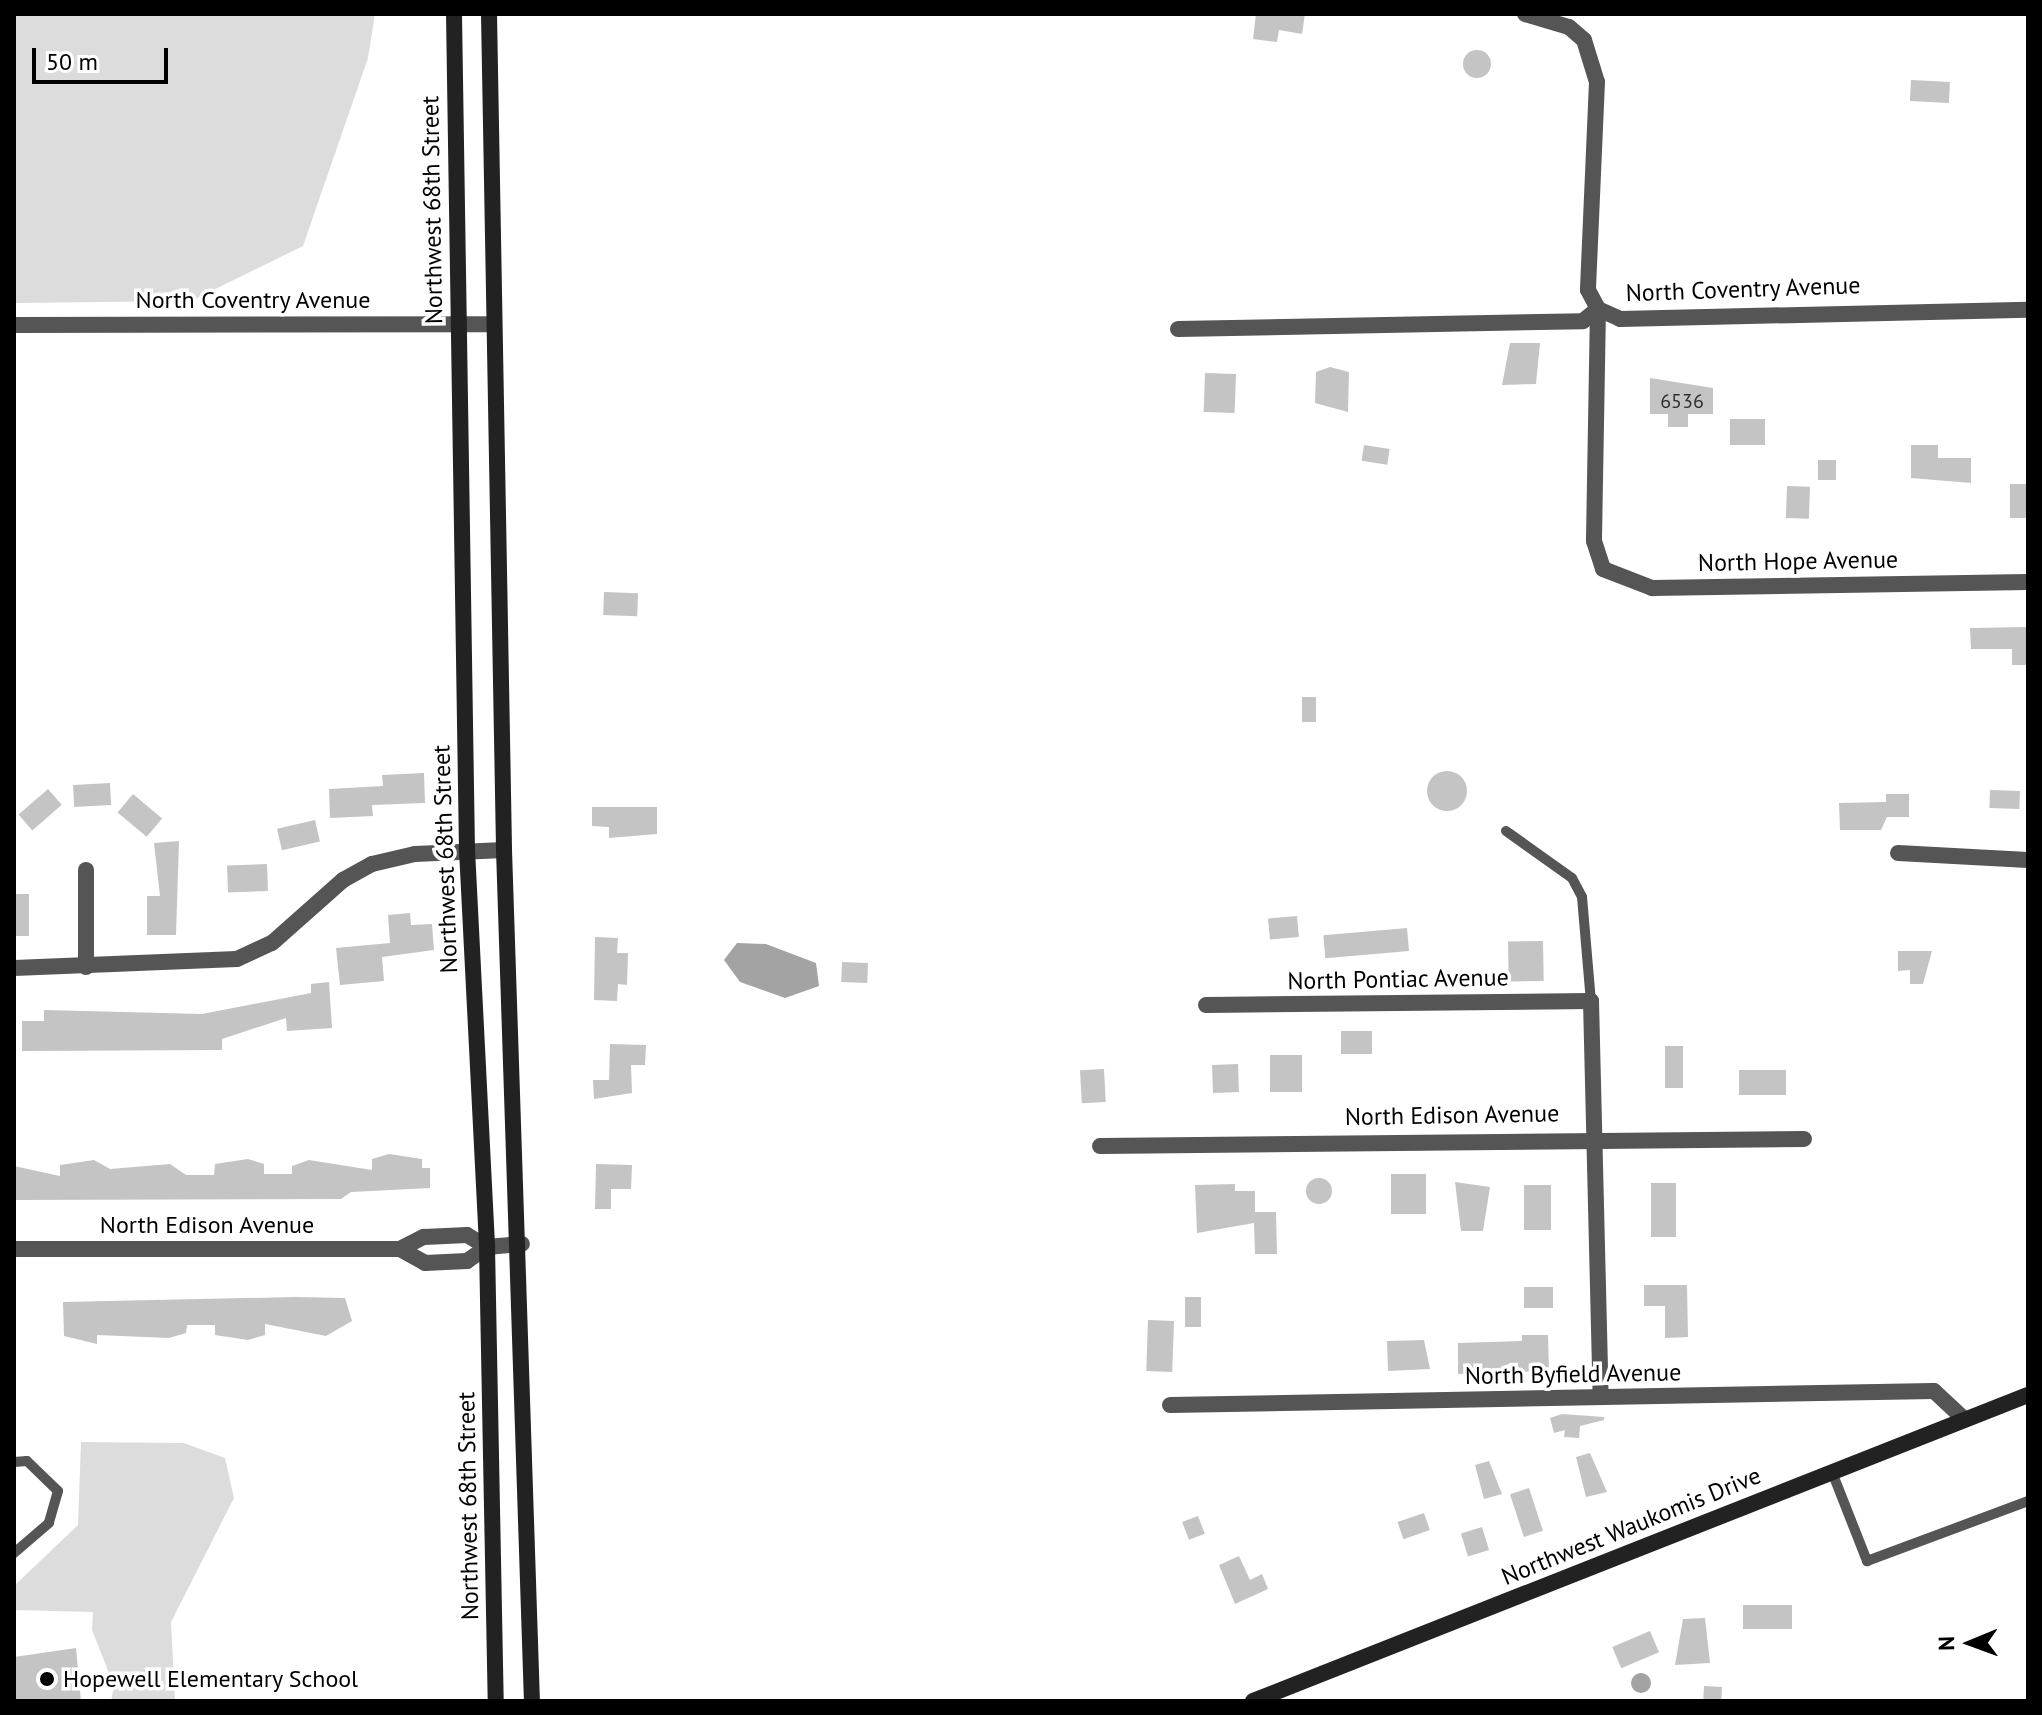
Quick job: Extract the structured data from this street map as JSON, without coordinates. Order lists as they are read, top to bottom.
{
  "streets": {
    "main road": ["Northwest 68th Street", "Northwest Waukomis Drive"],
    "street": [
      "North Coventry Avenue",
      "North Hope Avenue",
      "North Pontiac Avenue",
      "North Edison Avenue",
      "North Byfield Avenue"
    ]
  },
  "crossings": [
    ["Northwest 68th Street", "North Coventry Avenue"],
    ["Northwest 68th Street", "North Edison Avenue"],
    ["North Coventry Avenue", "North Hope Avenue"],
    ["North Byfield Avenue", "Northwest Waukomis Drive"]
  ],
  "places": ["Hopewell Elementary School"],
  "house_numbers": ["6536"],
  "scale_bar": "50 m",
  "north": "left"
}
